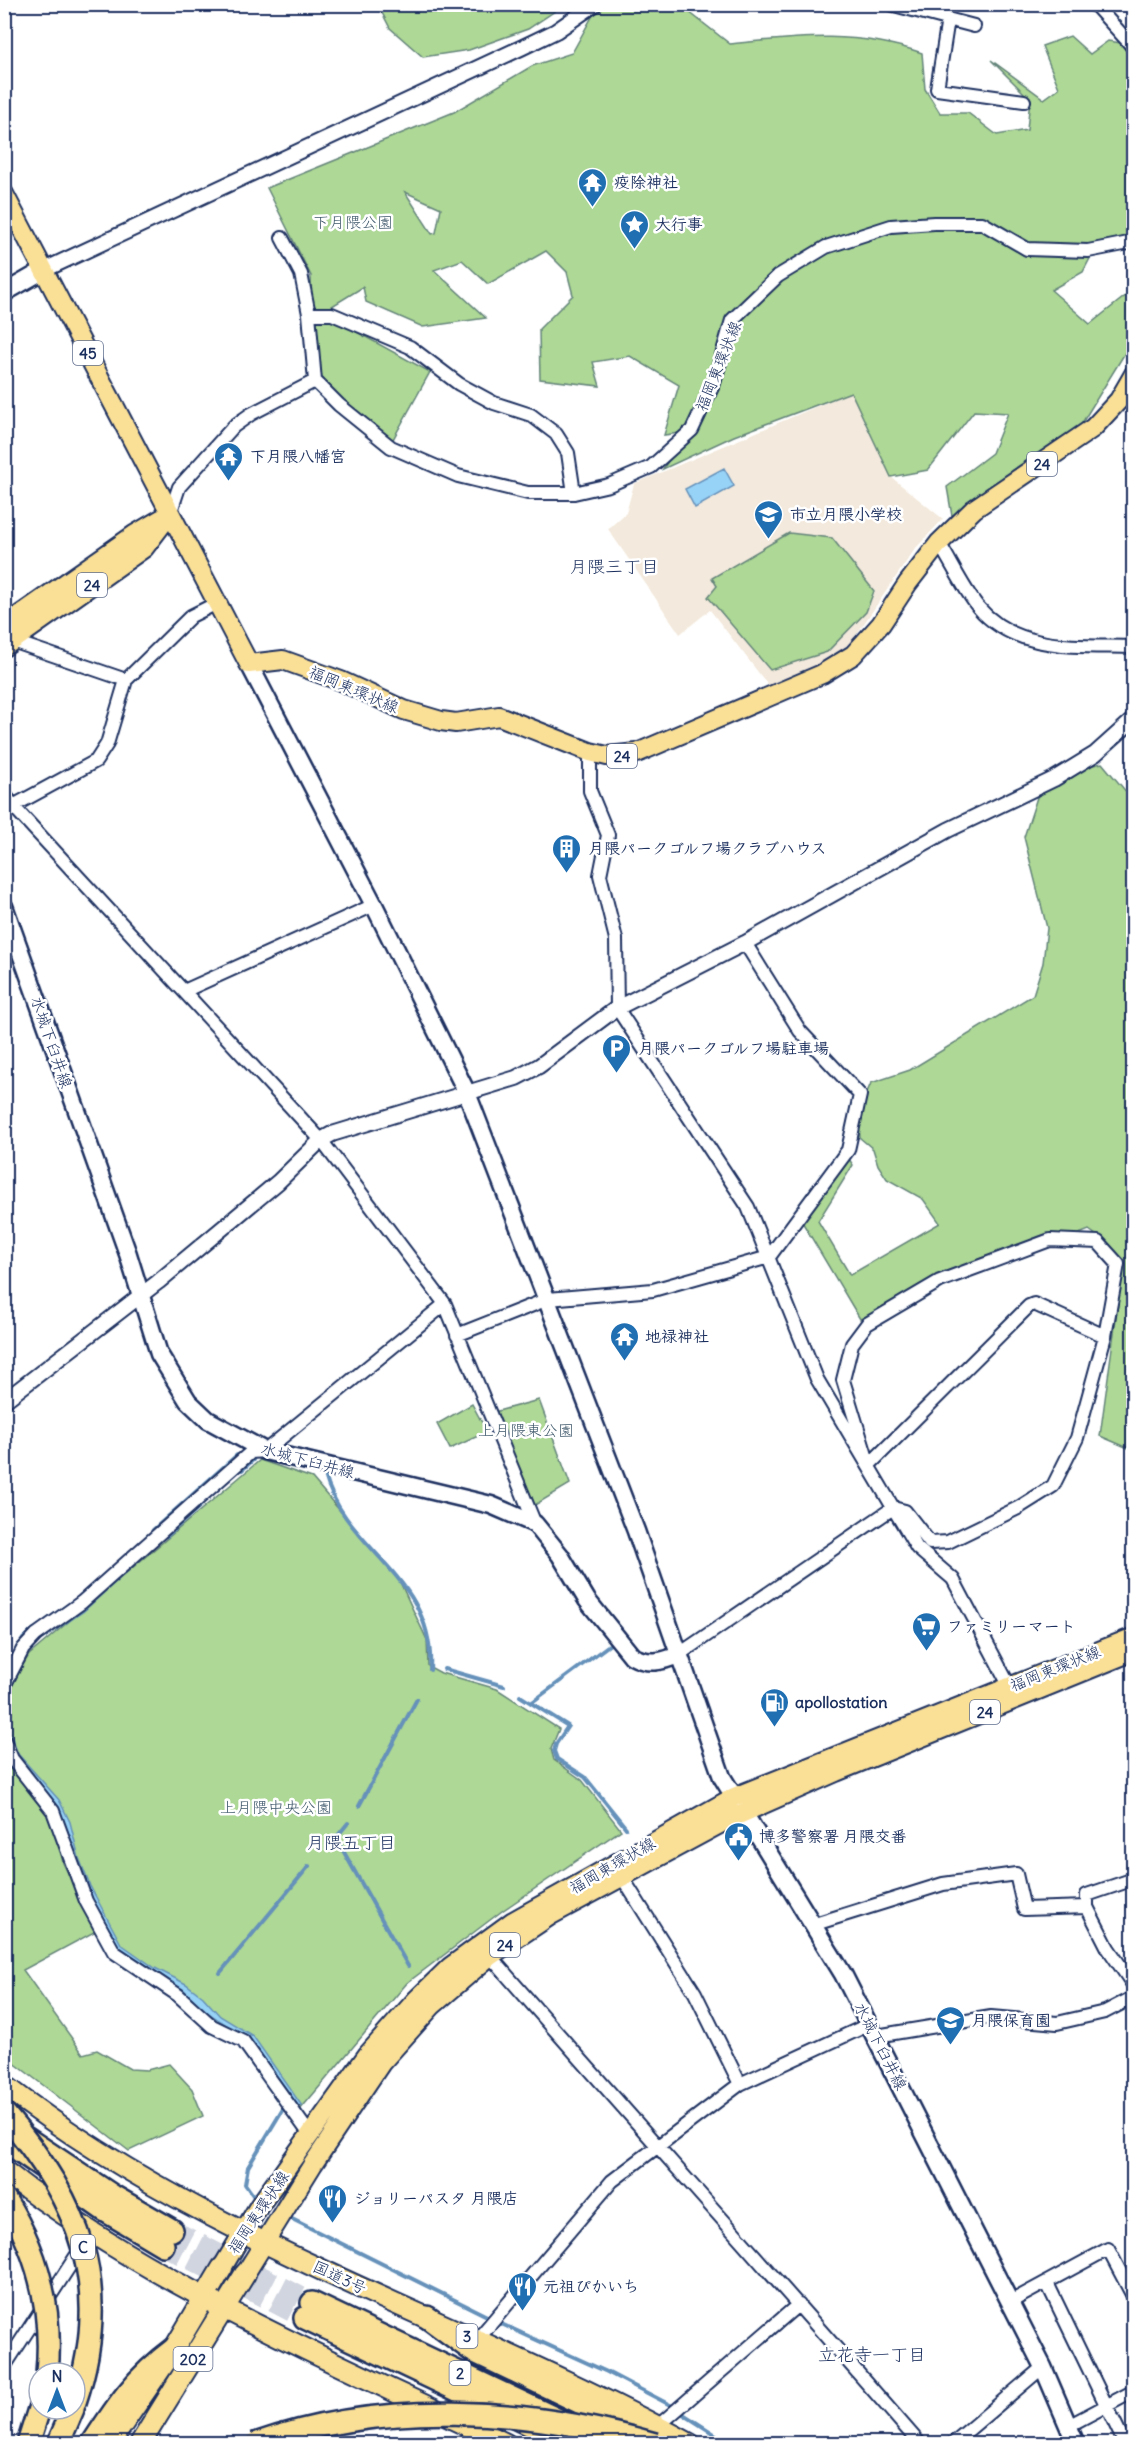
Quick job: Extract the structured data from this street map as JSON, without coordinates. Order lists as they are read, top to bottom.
{
  "streets": {
    "highway": [
      "C",
      "国道3号",
      "3",
      "202",
      "2"
    ],
    "main road": [
      "45",
      "福岡東環状線",
      "24",
      "水城下臼井線"
    ]
  },
  "crossings": [
    ["45", "24"],
    ["福岡東環状線", "24"],
    ["福岡東環状線", "水城下臼井線"],
    ["福岡東環状線", "国道3号"],
    ["福岡東環状線", "202"]
  ],
  "districts": ["月隈三丁目", "月隈五丁目", "立花寺一丁目"],
  "parks": ["下月隈公園", "上月隈東公園", "上月隈中央公園"],
  "places": {
    "temple": ["疫除神社", "下月隈八幡宮", "地禄神社"],
    "place": ["大行事"],
    "school or university": ["市立月隈小学校", "月隈保育園"],
    "building": ["月隈パークゴルフ場クラブハウス"],
    "parking": ["月隈パークゴルフ場駐車場"],
    "supermarket": ["ファミリーマート"],
    "fuel station": ["apollostation"],
    "public building": ["博多警察署 月隈交番"],
    "restaurant": ["ジョリーパスタ 月隈店", "元祖ぴかいち"]
  },
  "north": "top"
}
